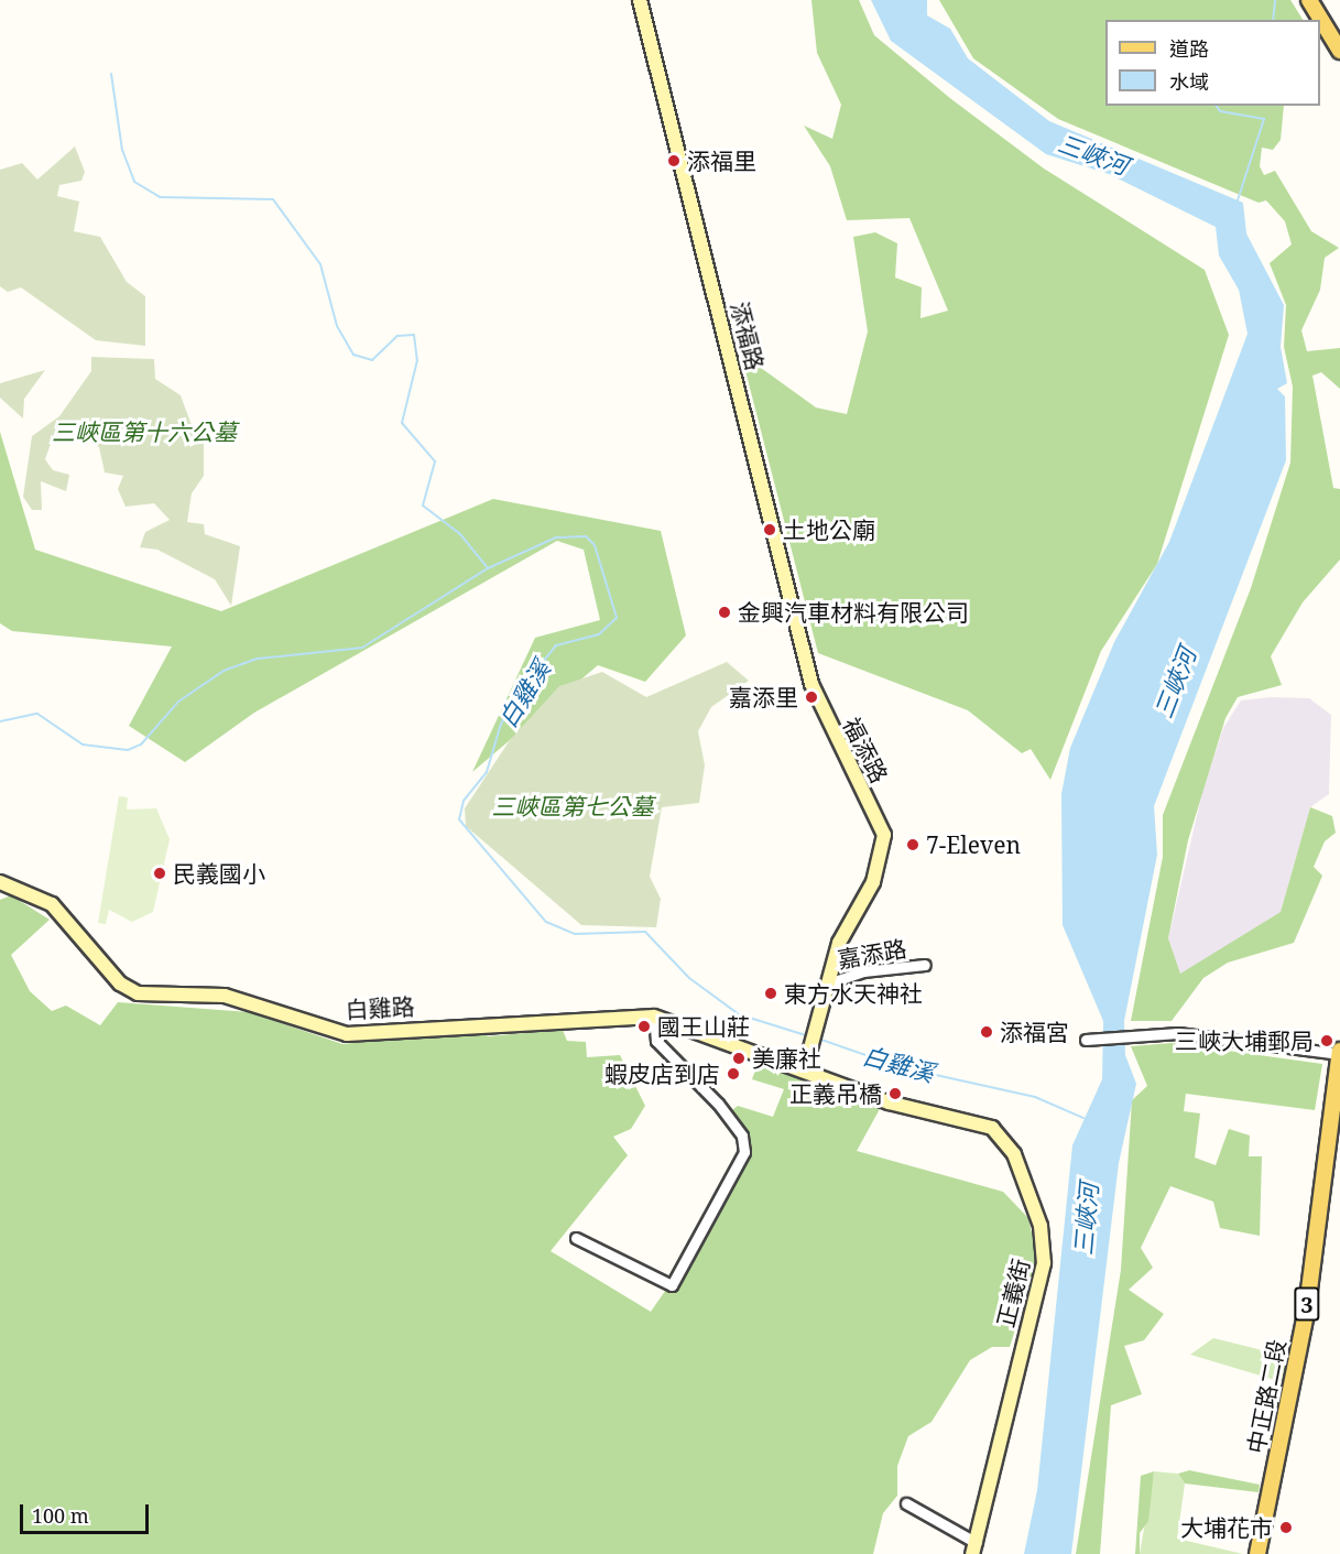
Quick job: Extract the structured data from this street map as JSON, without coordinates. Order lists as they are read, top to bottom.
{
  "streets": {
    "main road": ["3", "中正路二段"],
    "street": [
      "添福路",
      "福添路",
      "嘉添路",
      "白雞路",
      "正義街"
    ]
  },
  "crossings": [
    ["添福路", "福添路"],
    ["福添路", "嘉添路"],
    ["白雞路", "正義街"]
  ],
  "water": ["三峽河", "白雞溪"],
  "parks": ["三峽區第十六公墓", "三峽區第七公墓"],
  "places": [
    "添福里",
    "土地公廟",
    "金興汽車材料有限公司",
    "嘉添里",
    "7-Eleven",
    "民義國小",
    "東方水天神社",
    "國王山莊",
    "添福宮",
    "三峽大埔郵局",
    "美廉社",
    "蝦皮店到店",
    "正義吊橋",
    "大埔花市"
  ],
  "legend": ["道路", "水域"],
  "scale_bar": "100 m"
}
